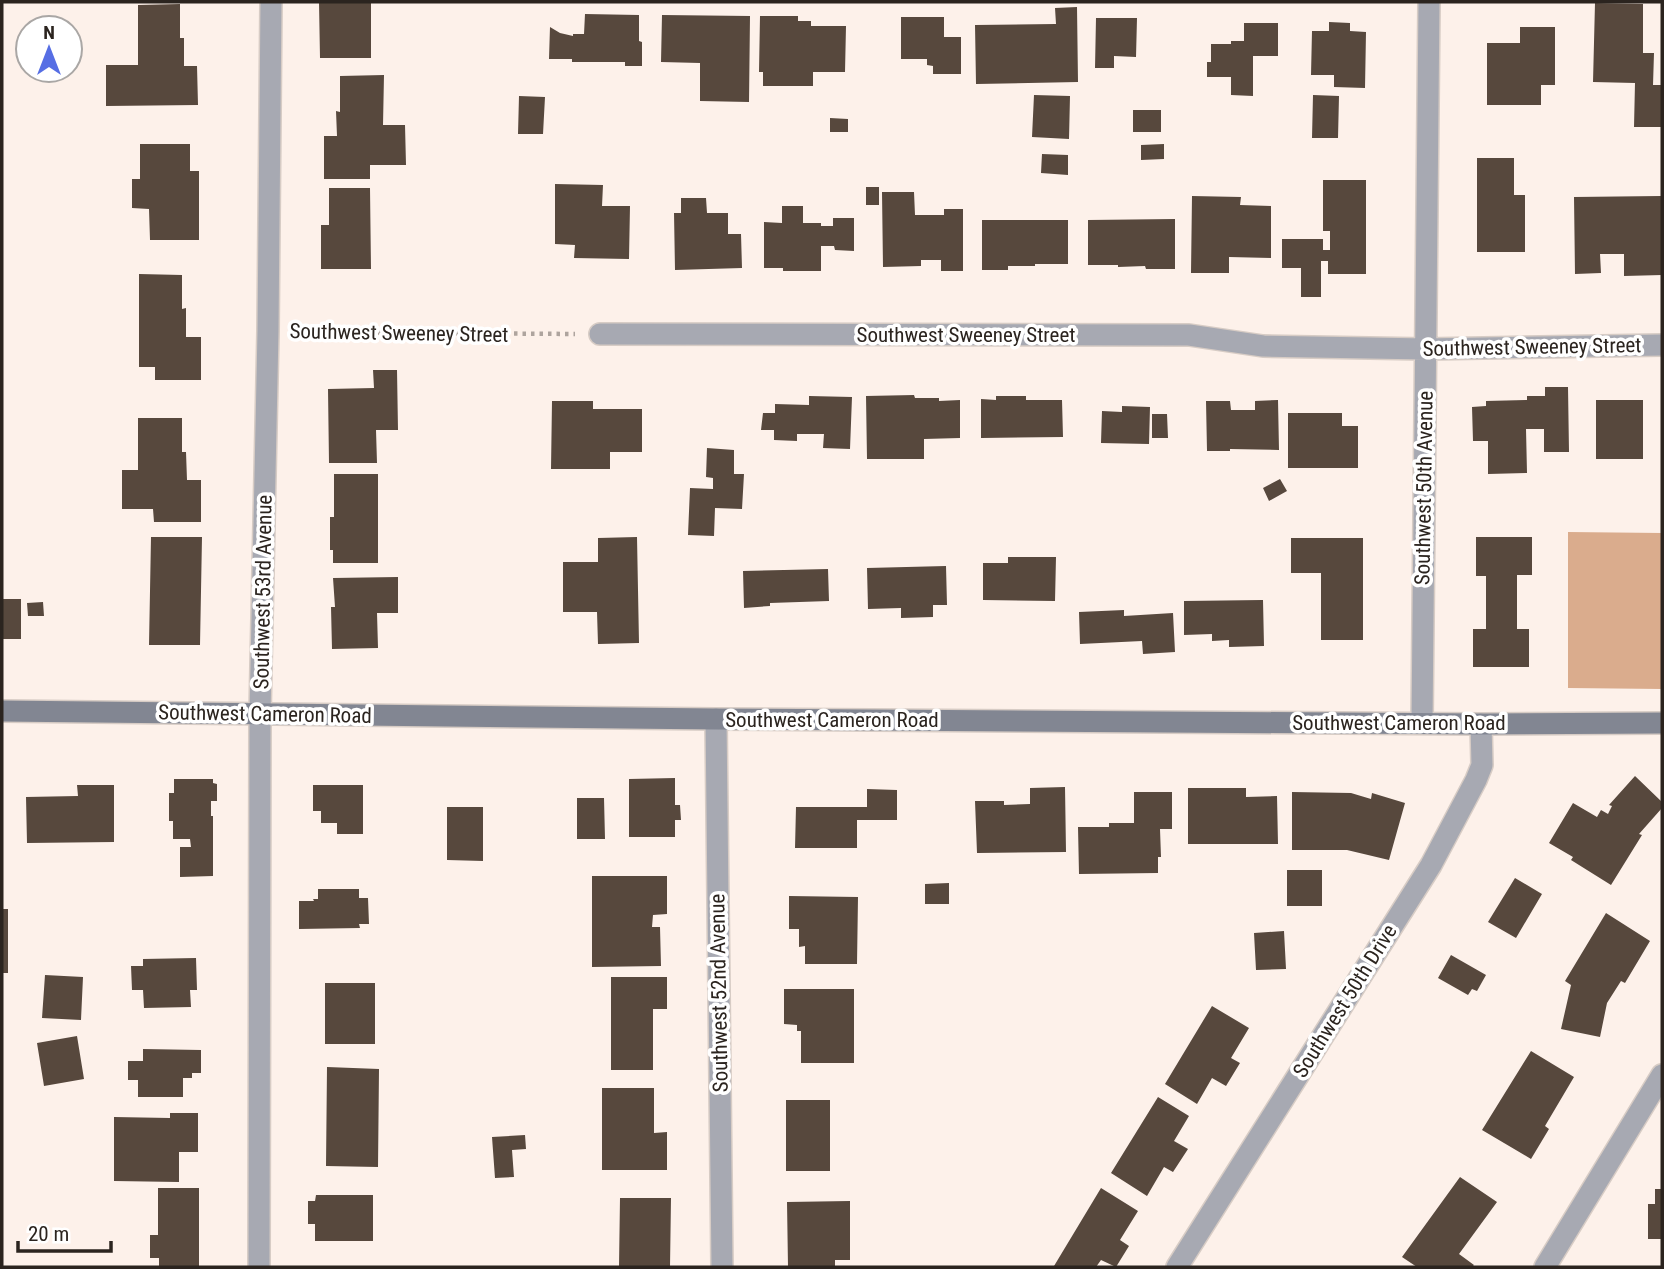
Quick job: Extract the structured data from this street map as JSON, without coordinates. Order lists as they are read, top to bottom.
{
  "streets": {
    "street": [
      "Southwest Sweeney Street",
      "Southwest 50th Avenue",
      "Southwest 53rd Avenue",
      "Southwest Cameron Road",
      "Southwest 52nd Avenue",
      "Southwest 50th Drive"
    ]
  },
  "crossings": [
    ["Southwest Sweeney Street", "Southwest 50th Avenue"],
    ["Southwest Sweeney Street", "Southwest 53rd Avenue"],
    ["Southwest 50th Avenue", "Southwest Cameron Road"],
    ["Southwest 53rd Avenue", "Southwest Cameron Road"],
    ["Southwest Cameron Road", "Southwest 52nd Avenue"],
    ["Southwest Cameron Road", "Southwest 50th Drive"]
  ],
  "scale_bar": "20 m",
  "north": "top"
}
